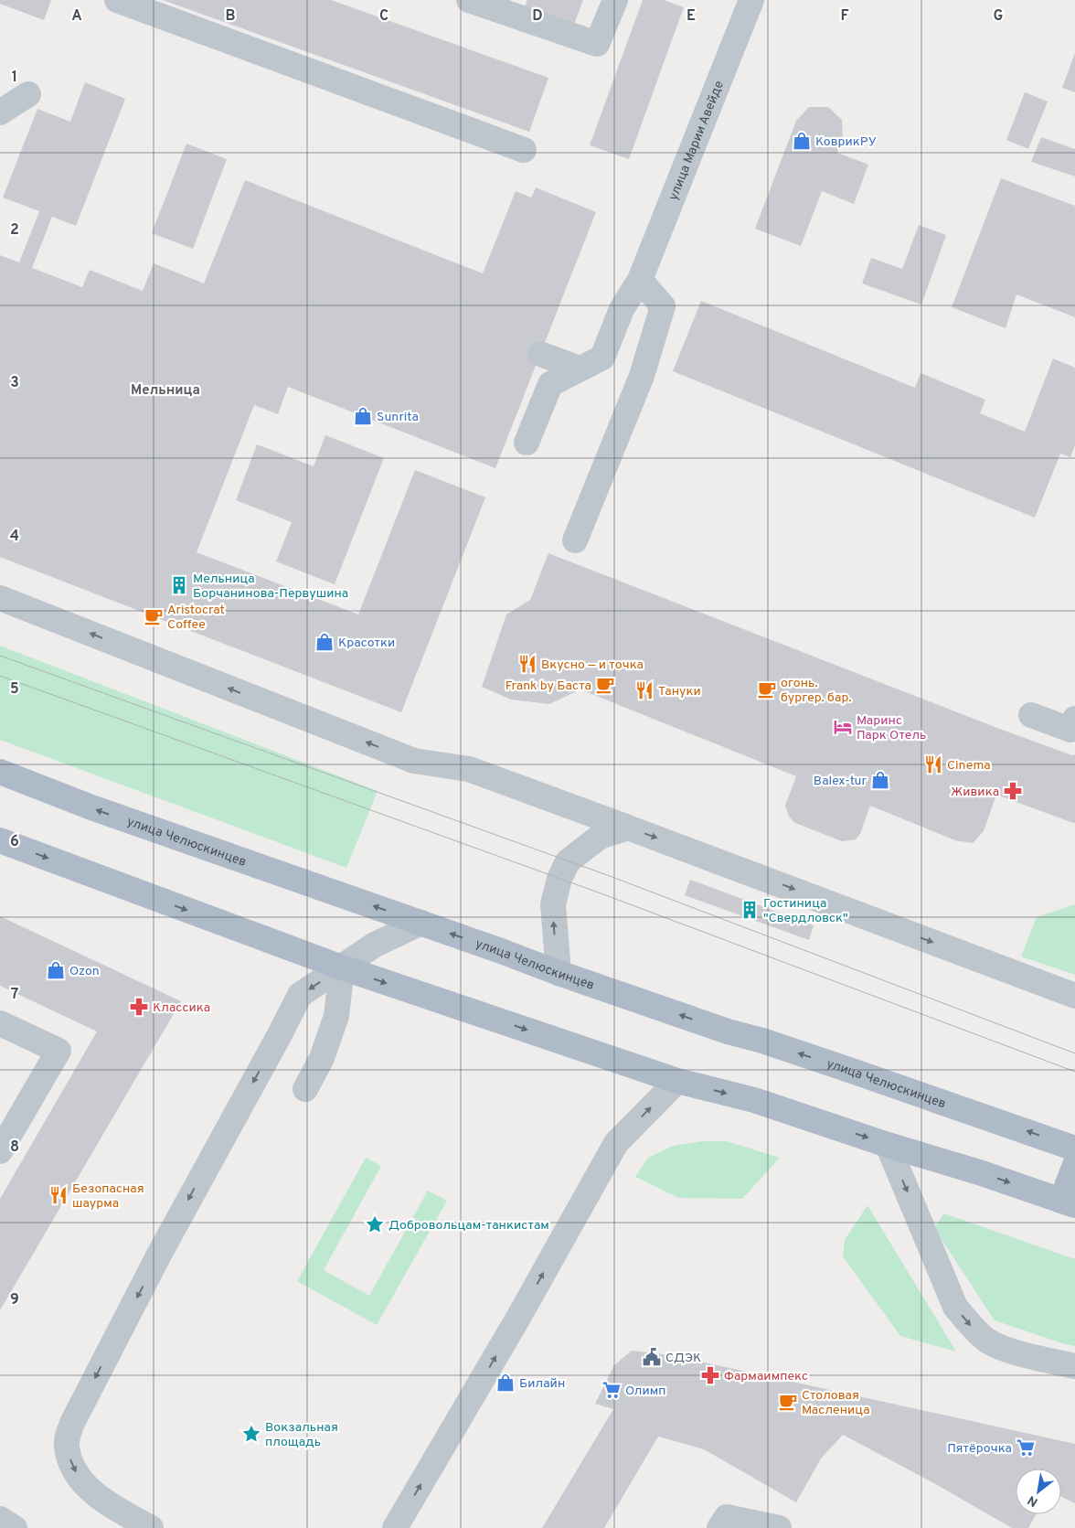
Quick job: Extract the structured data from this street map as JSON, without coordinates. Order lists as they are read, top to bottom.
{
  "streets": {
    "main road": ["улица Челюскинцев"],
    "street": ["улица Марии Авейде"]
  },
  "districts": ["Мельница"],
  "places": {
    "shop": [
      "КоврикРУ",
      "Sunrita",
      "Красотки",
      "Balex-tur",
      "Ozon",
      "Билайн"
    ],
    "building": ["Мельница Борчанинова-Первушина", "Гостиница \"Свердловск\""],
    "cafe": [
      "Aristocrat Coffee",
      "Frank by Баста",
      "огонь. бургер. бар.",
      "Столовая Масленица"
    ],
    "restaurant": [
      "Вкусно — и точка",
      "Тануки",
      "Cinema",
      "Безопасная шаурма"
    ],
    "hotel": ["Маринс Парк Отель"],
    "pharmacy": ["Живика", "Классика", "Фармаимпекс"],
    "place": ["Добровольцам-танкистам", "Вокзальная площадь"],
    "public building": ["СДЭК"],
    "supermarket": ["Олимп", "Пятёрочка"]
  },
  "north": "bottom left",
  "grid": {
    "columns": [
      "A",
      "B",
      "C",
      "D",
      "E",
      "F",
      "G"
    ],
    "rows": [
      "1",
      "2",
      "3",
      "4",
      "5",
      "6",
      "7",
      "8",
      "9"
    ]
  }
}
